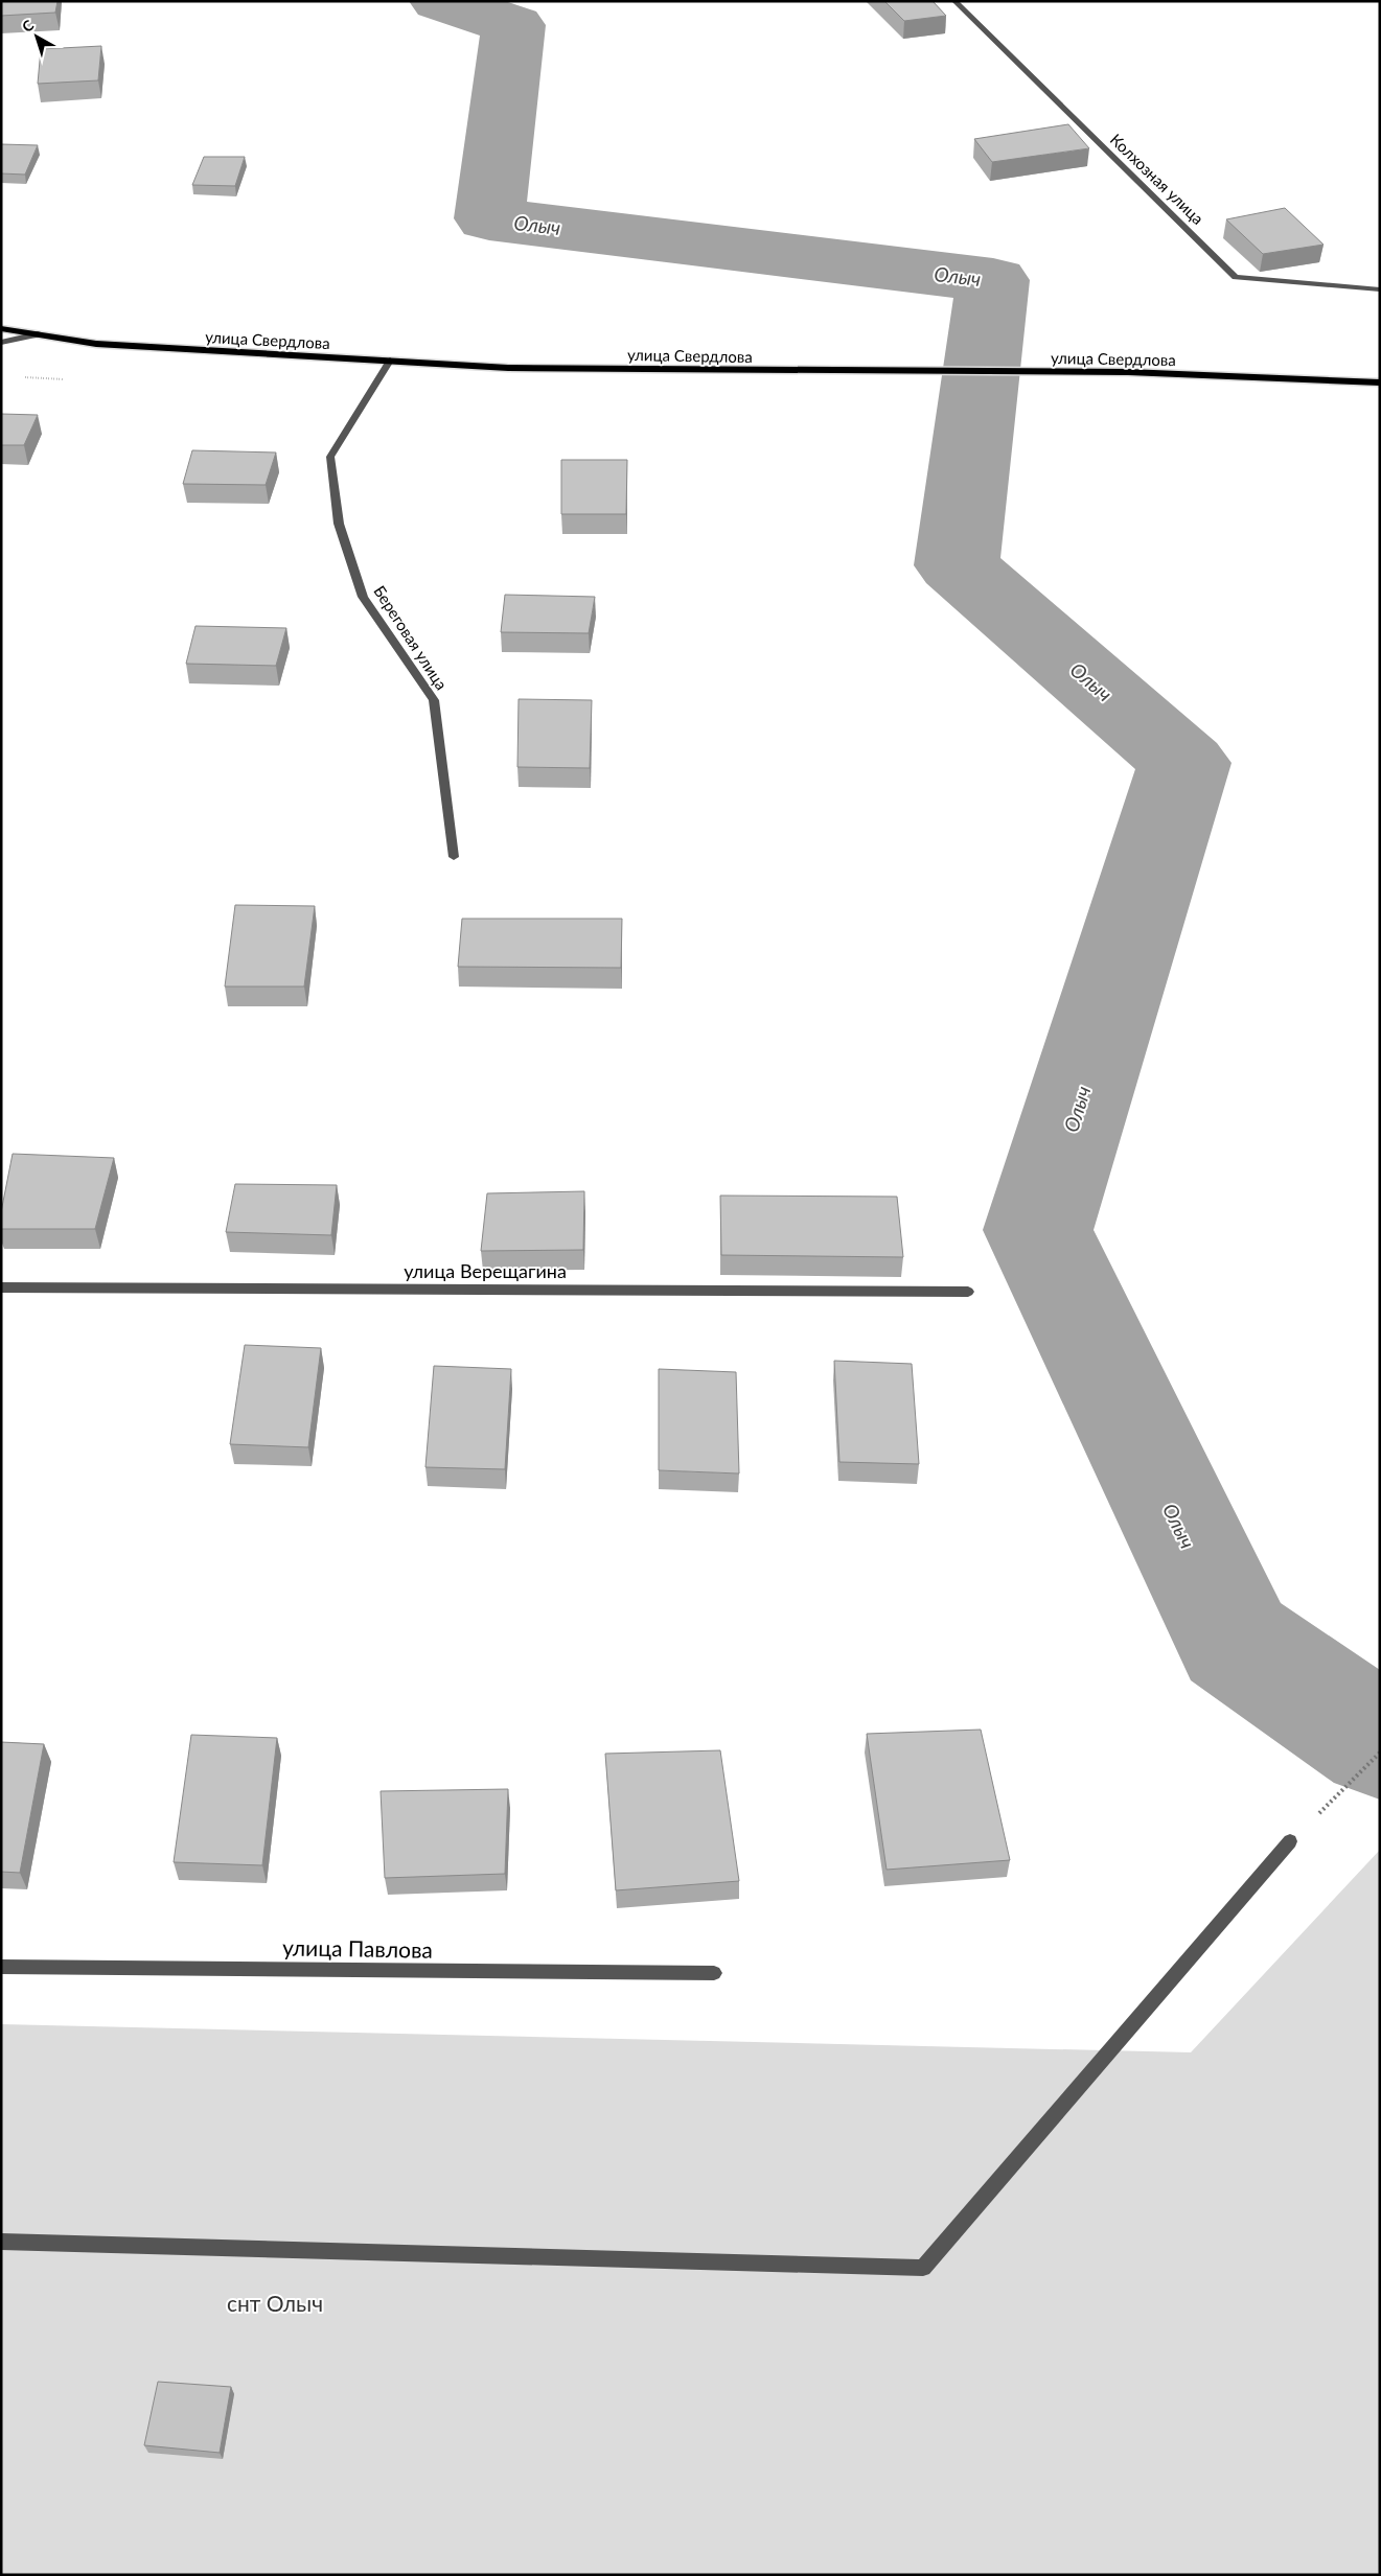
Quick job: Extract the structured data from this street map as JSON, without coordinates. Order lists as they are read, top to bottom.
{
  "streets": {
    "main road": ["улица Свердлова"],
    "street": [
      "Колхозная улица",
      "Береговая улица",
      "улица Верещагина",
      "улица Павлова"
    ]
  },
  "crossings": [
    ["улица Свердлова", "Береговая улица"]
  ],
  "water": ["Олыч"],
  "parks": ["снт Олыч"],
  "north": "top left"
}
